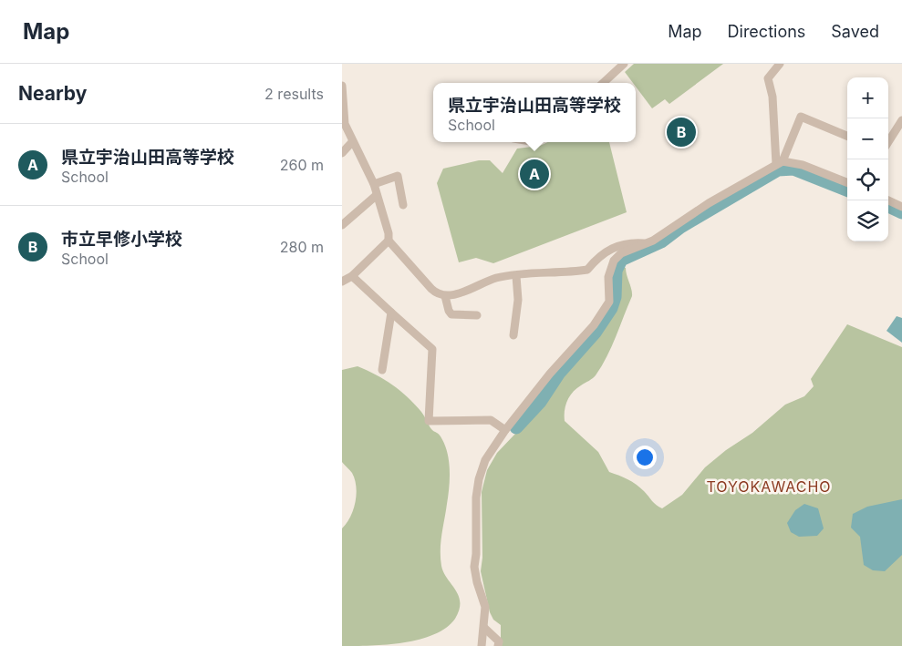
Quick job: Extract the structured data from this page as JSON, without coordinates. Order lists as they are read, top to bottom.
{
  "districts": ["TOYOKAWACHO"],
  "page": {
    "header": "Map",
    "nav": ["Map", "Directions", "Saved"],
    "heading": ["Nearby", "2 results"],
    "map_buttons": ["+", "−"],
    "popup": ["県立宇治山田高等学校", "School"],
    "pins": ["B", "A"],
    "list": [
      {
        "mark": "A",
        "name": "県立宇治山田高等学校",
        "note": "School",
        "value": "260 m"
      },
      {
        "mark": "B",
        "name": "市立早修小学校",
        "note": "School",
        "value": "280 m"
      }
    ]
  }
}
